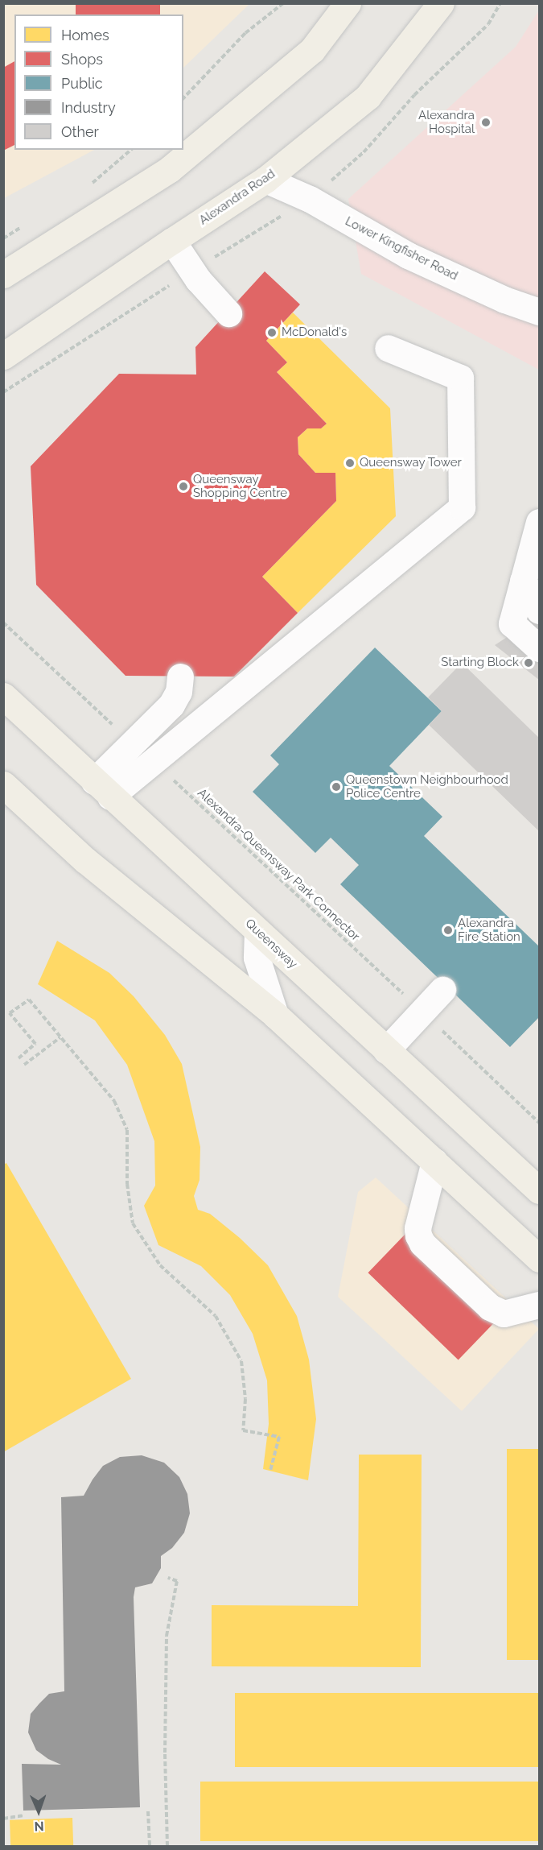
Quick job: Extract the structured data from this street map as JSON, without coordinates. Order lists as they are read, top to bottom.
{
  "streets": {
    "main road": ["Alexandra Road", "Queensway"],
    "lane": ["Lower Kingfisher Road"],
    "path": ["Alexandra-Queensway Park Connector"]
  },
  "crossings": [
    ["Alexandra Road", "Lower Kingfisher Road"]
  ],
  "places": [
    "Alexandra Hospital",
    "McDonald's",
    "Queensway Tower",
    "Queensway Shopping Centre",
    "Starting Block",
    "Queenstown Neighbourhood Police Centre",
    "Alexandra Fire Station"
  ],
  "legend": [
    "Homes",
    "Shops",
    "Public",
    "Industry",
    "Other"
  ],
  "north": "bottom"
}
